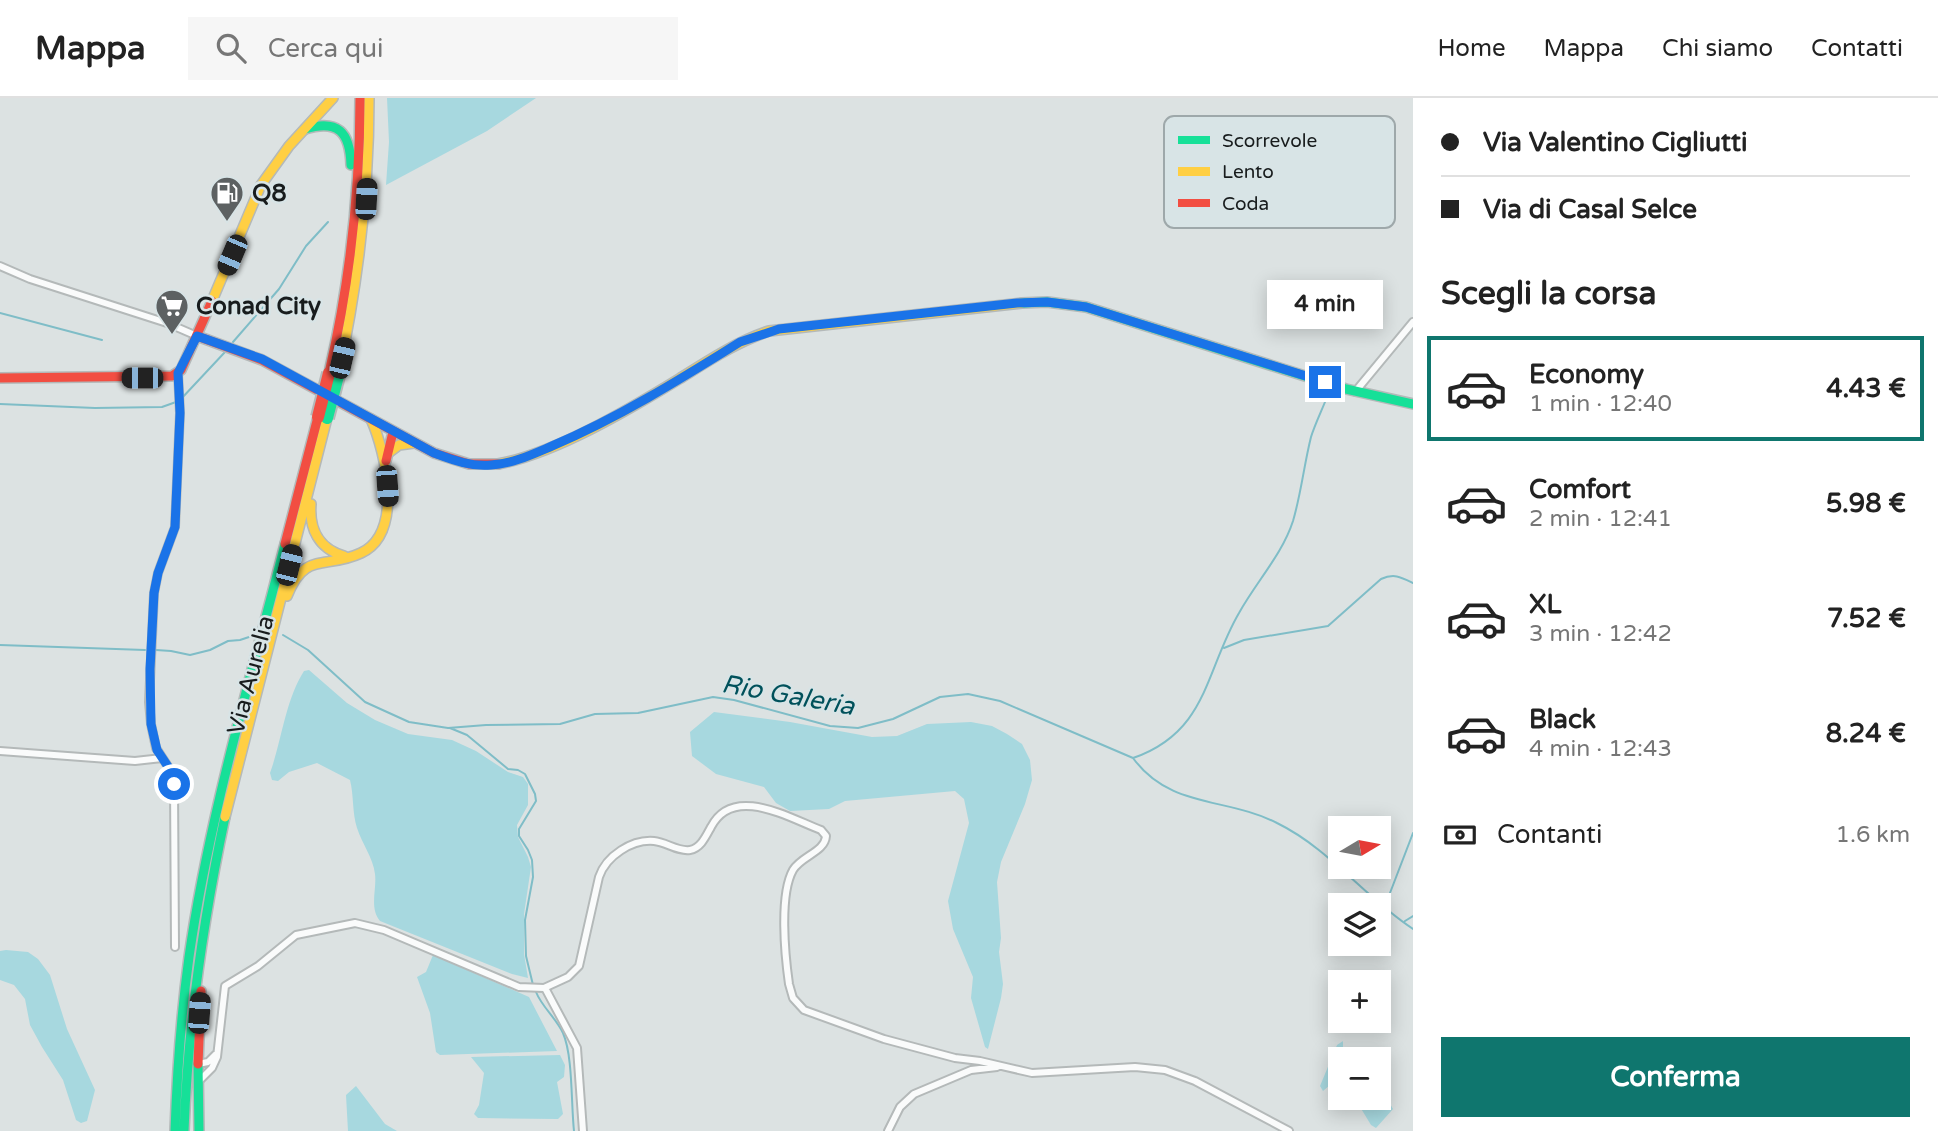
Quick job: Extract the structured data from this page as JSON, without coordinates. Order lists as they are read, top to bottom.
{
  "streets": {
    "main road": ["Via Aurelia"]
  },
  "water": ["Rio Galeria"],
  "places": {
    "fuel station": ["Q8"],
    "supermarket": ["Conad City"]
  },
  "legend": ["Scorrevole", "Lento", "Coda"],
  "north": "right",
  "page": {
    "header": "Mappa",
    "search": "Cerca qui",
    "nav": [
      "Home",
      "Mappa",
      "Chi siamo",
      "Contatti"
    ],
    "banner": ["Via Valentino Cigliutti", "Via di Casal Selce"],
    "heading": "Scegli la corsa",
    "bubble": "4 min",
    "list": [
      {
        "name": "Economy",
        "note": "1 min · 12:40",
        "value": "4.43 €"
      },
      {
        "name": "Comfort",
        "note": "2 min · 12:41",
        "value": "5.98 €"
      },
      {
        "name": "XL",
        "note": "3 min · 12:42",
        "value": "7.52 €"
      },
      {
        "name": "Black",
        "note": "4 min · 12:43",
        "value": "8.24 €"
      }
    ],
    "pay": ["Contanti", "1.6 km"],
    "map_buttons": ["+", "−"],
    "buttons": "Conferma"
  }
}
